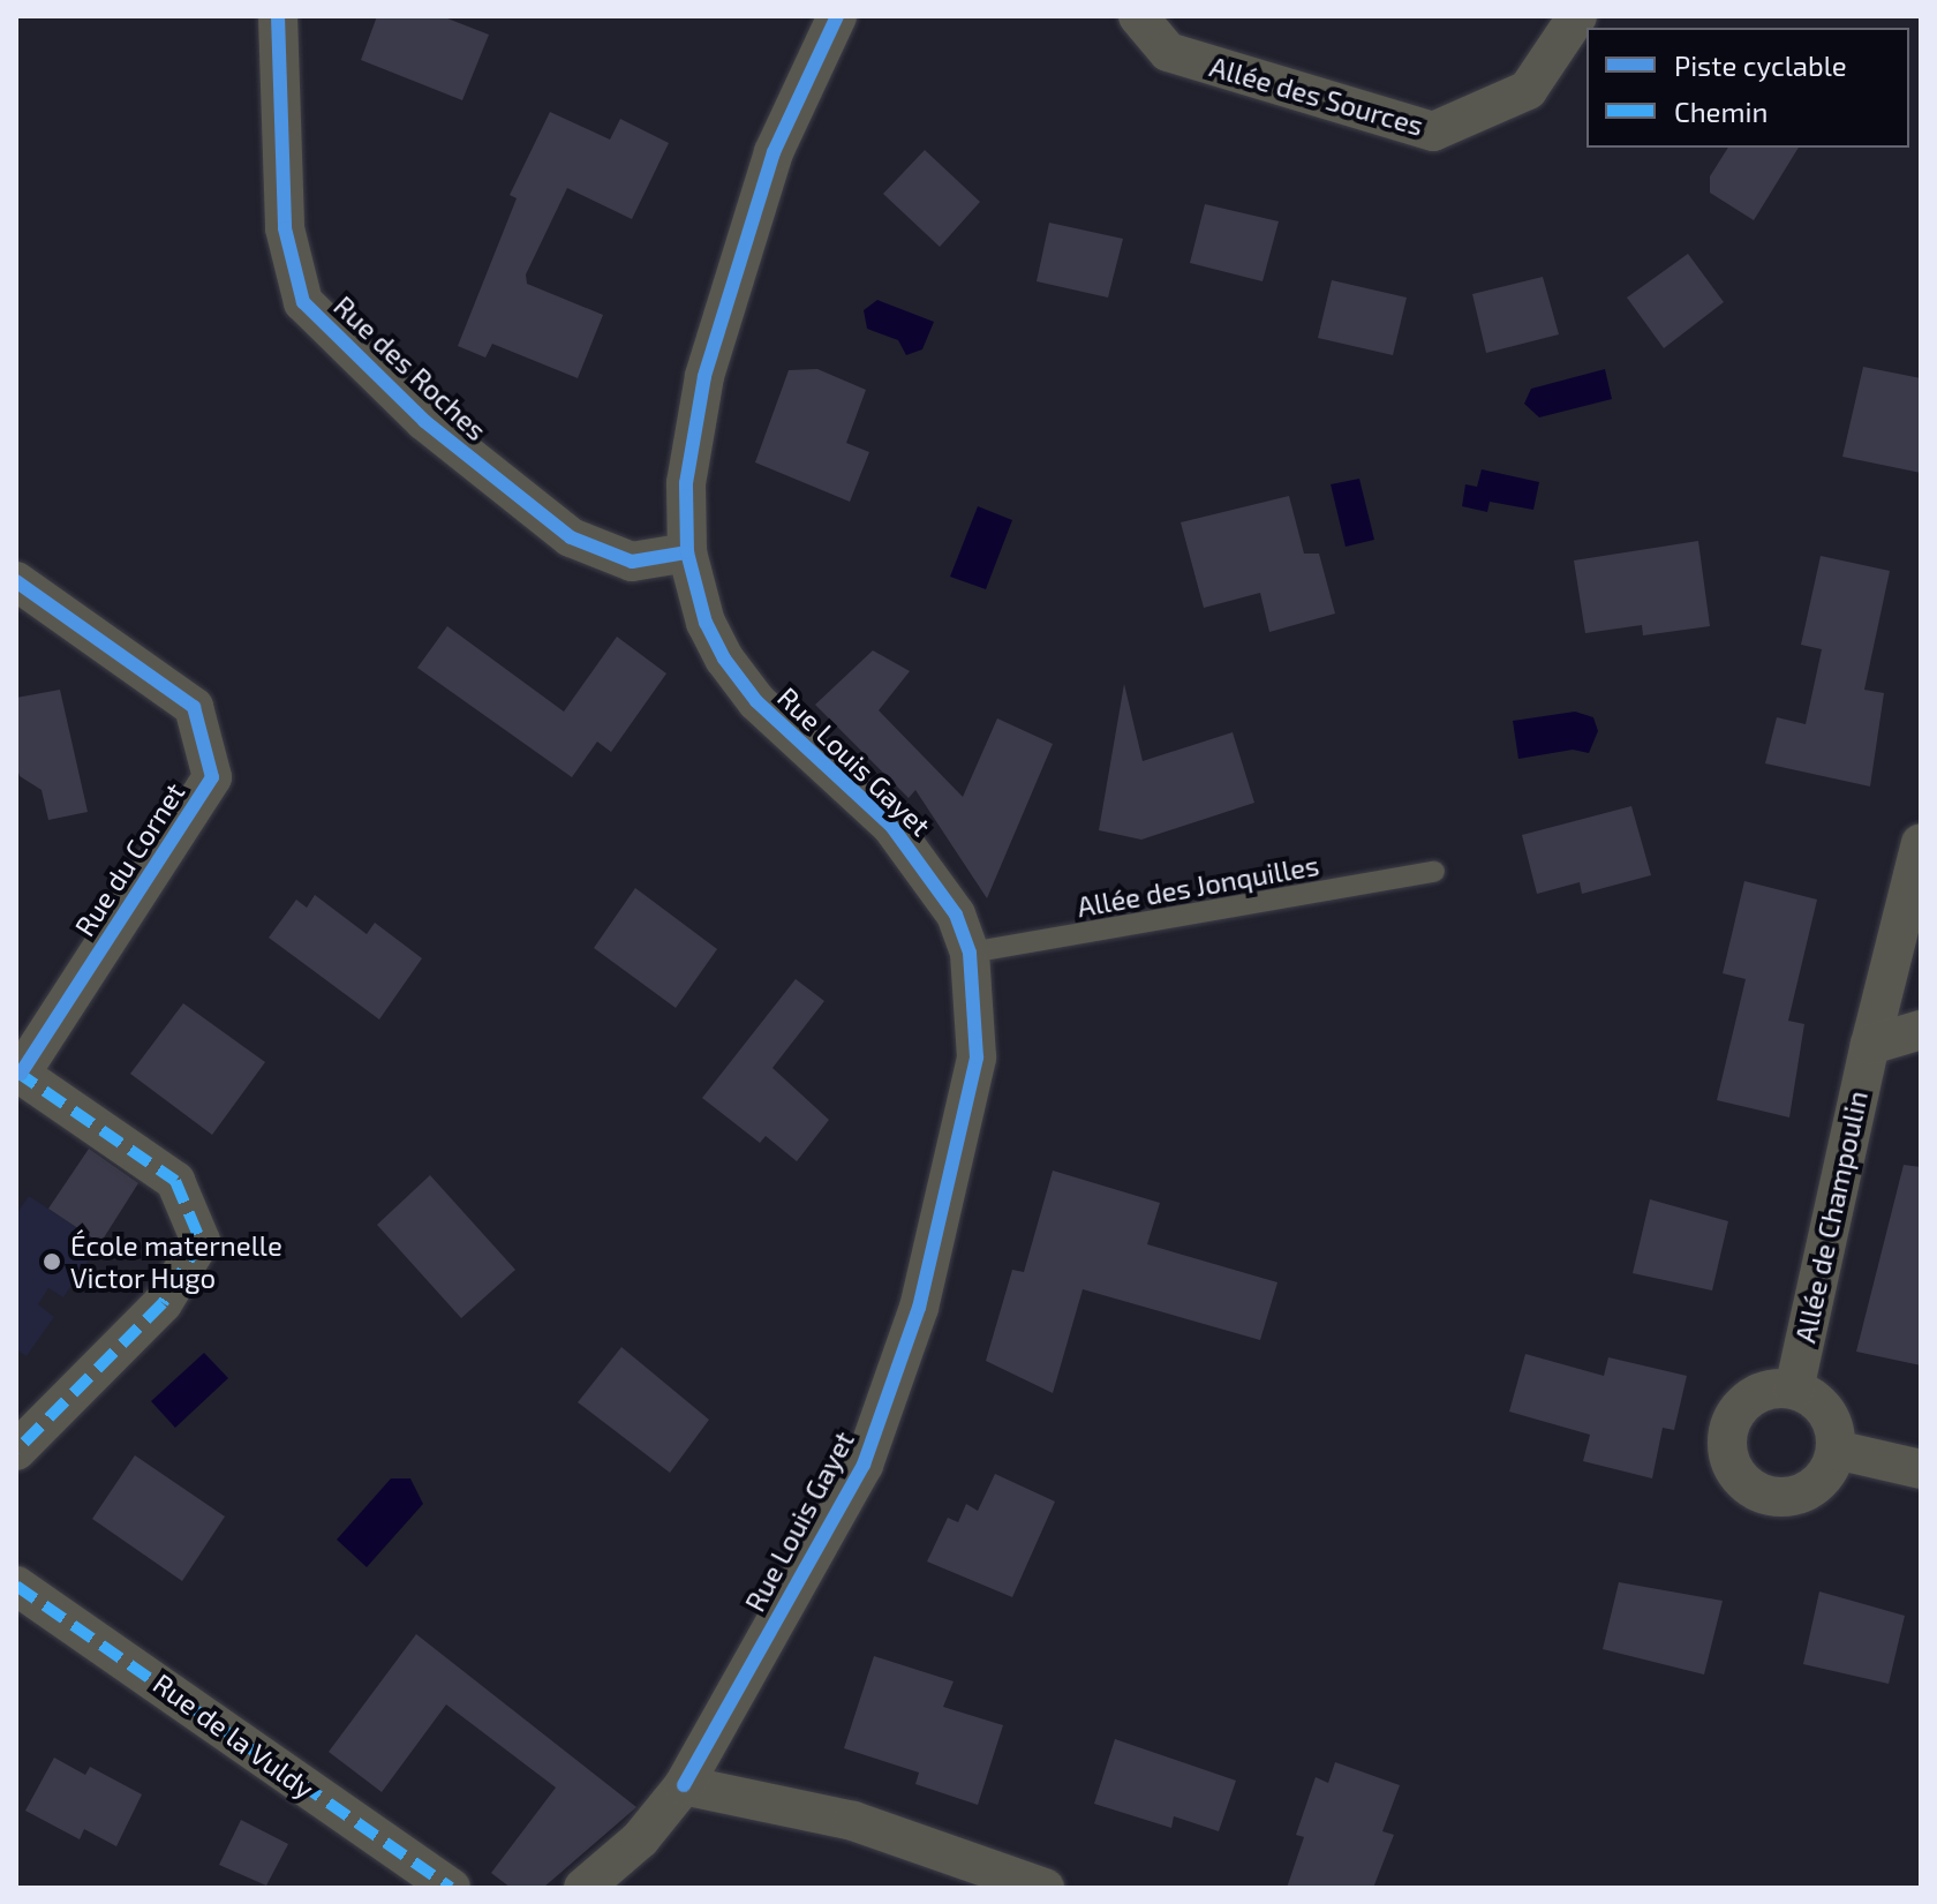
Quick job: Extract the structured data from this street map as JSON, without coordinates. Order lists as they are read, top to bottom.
{
  "streets": {
    "street": [
      "Allée des Sources",
      "Rue des Roches",
      "Rue Louis Gayet",
      "Rue du Cornet",
      "Allée de Champoulin",
      "Rue de la Vuldy"
    ],
    "lane": ["Allée des Jonquilles"]
  },
  "crossings": [
    ["Rue des Roches", "Rue Louis Gayet"],
    ["Rue Louis Gayet", "Allée des Jonquilles"]
  ],
  "places": ["École maternelle Victor Hugo"],
  "legend": ["Piste cyclable", "Chemin"]
}
